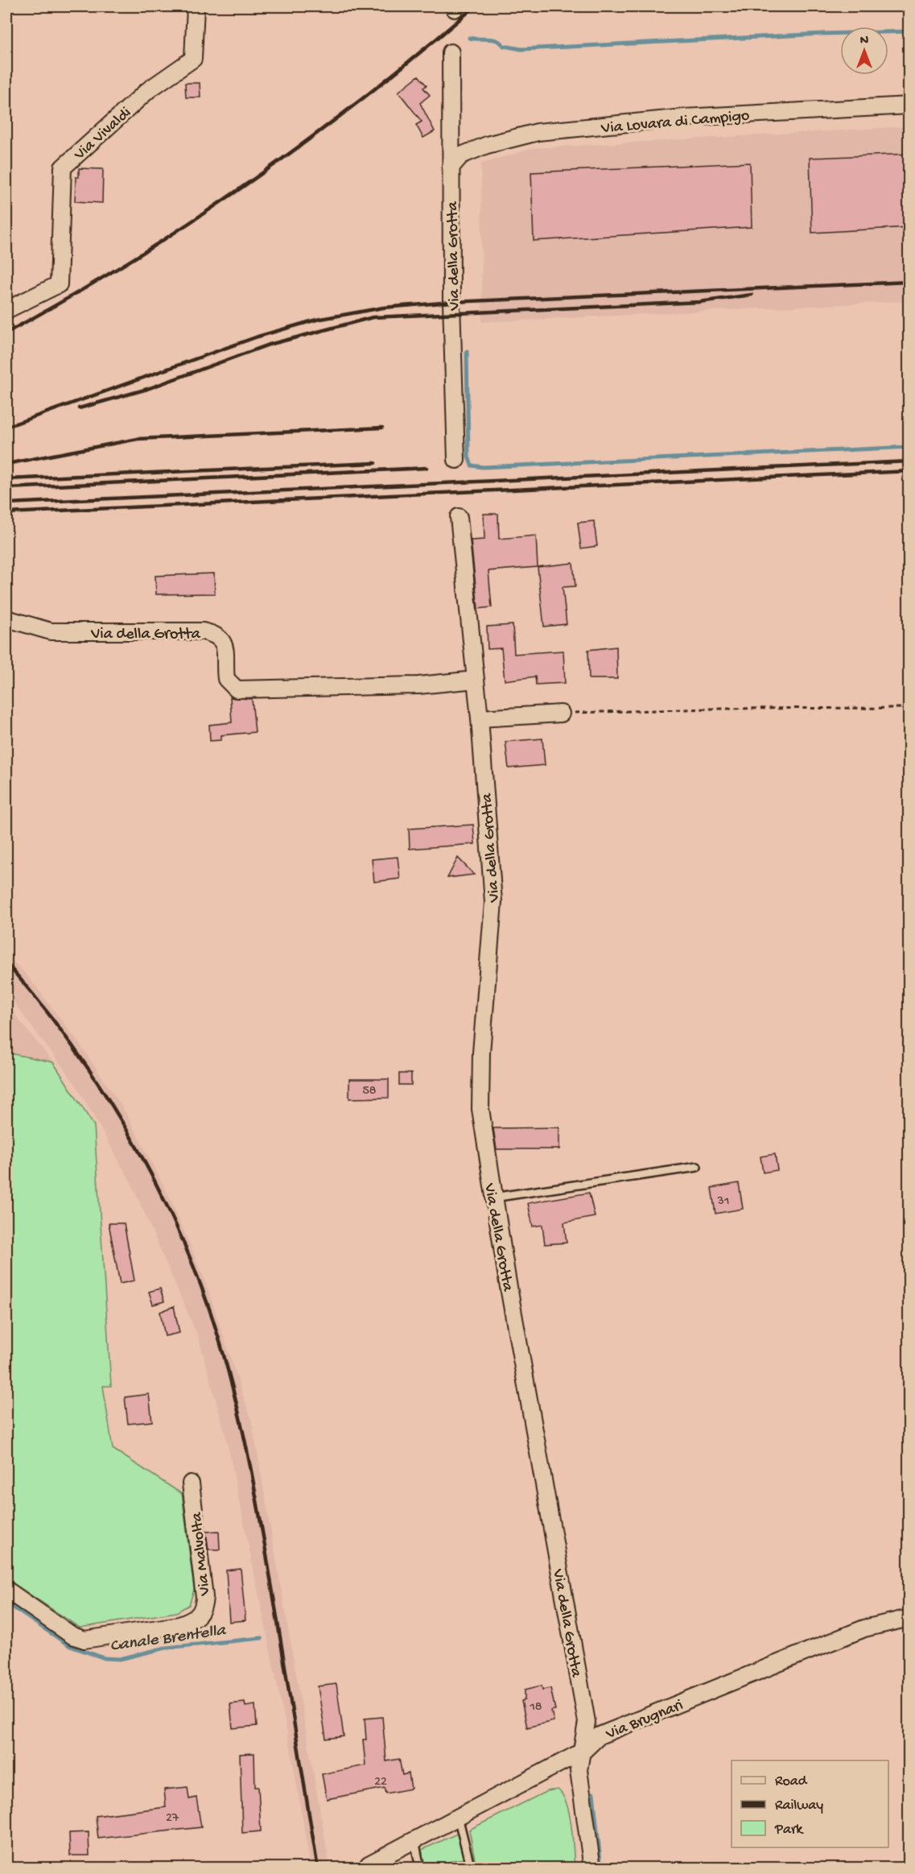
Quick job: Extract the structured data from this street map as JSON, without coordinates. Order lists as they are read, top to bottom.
{
  "streets": {
    "street": [
      "Via Lovara di Campigo",
      "Via Vivaldi",
      "Via della Grotta",
      "Via Malvolta",
      "Via Brugnari"
    ]
  },
  "crossings": [
    ["Via Lovara di Campigo", "Via della Grotta"],
    ["Via della Grotta", "Via Brugnari"]
  ],
  "water": ["Canale Brentella"],
  "house_numbers": [
    "58",
    "31",
    "18",
    "22",
    "27"
  ],
  "legend": ["Road", "Railway", "Park"],
  "north": "top"
}
